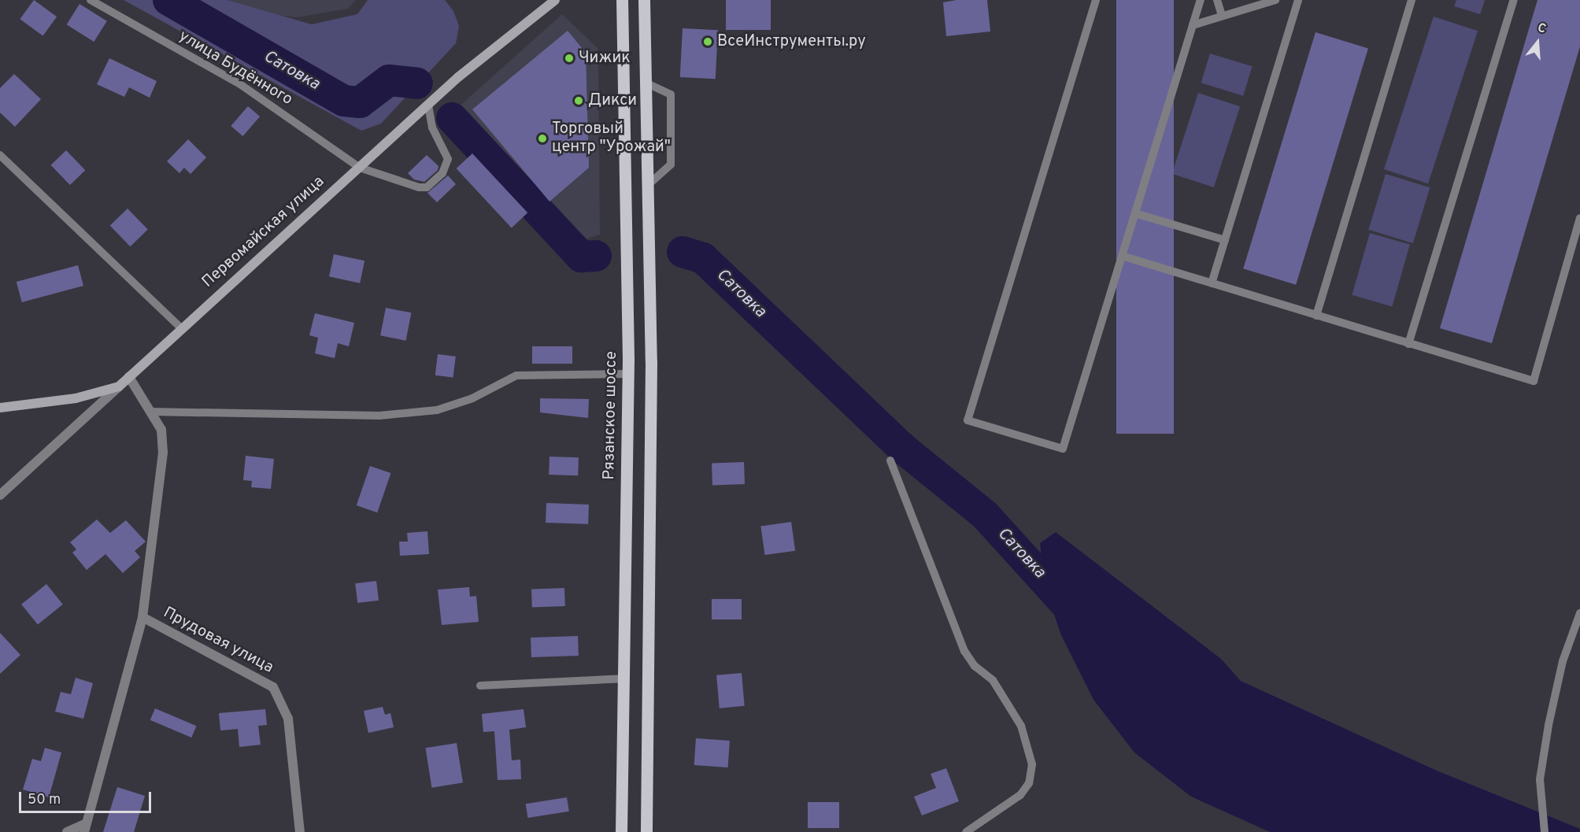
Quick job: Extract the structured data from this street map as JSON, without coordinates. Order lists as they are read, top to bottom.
{
  "streets": {
    "main road": ["Первомайская улица", "Рязанское шоссе"],
    "street": ["Прудовая улица"],
    "lane": ["улица Будённого"]
  },
  "crossings": [
    ["улица Будённого", "Первомайская улица"],
    ["Первомайская улица", "Прудовая улица"]
  ],
  "water": ["Сатовка"],
  "places": [
    "ВсеИнструменты.ру",
    "Чижик",
    "Дикси",
    "Торговый центр \"Урожай\""
  ],
  "scale_bar": "50 m",
  "north": "top"
}
